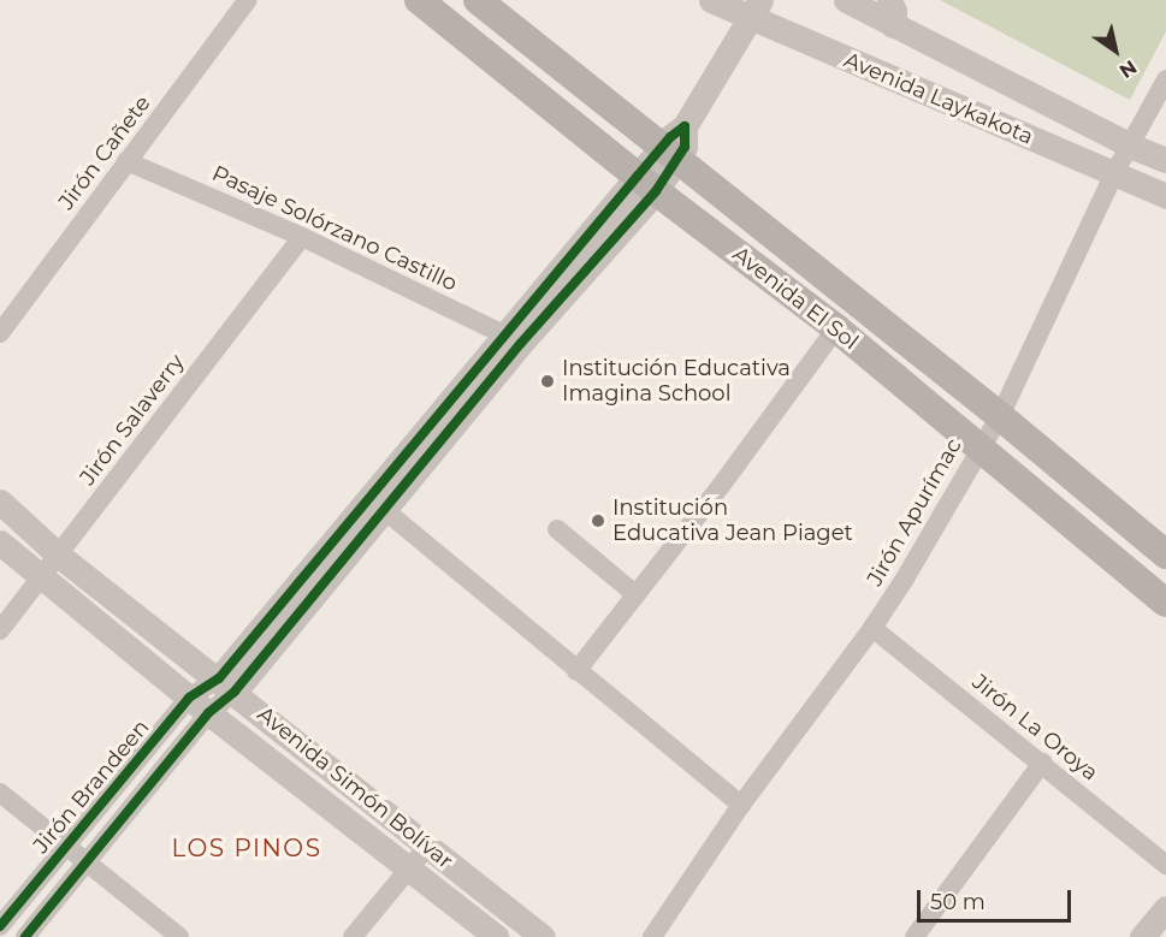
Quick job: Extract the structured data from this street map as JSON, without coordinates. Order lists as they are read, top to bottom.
{
  "streets": {
    "main road": ["Avenida El Sol"],
    "street": [
      "Avenida Laykakota",
      "Jirón Cañete",
      "Pasaje Solórzano Castillo",
      "Jirón Salaverry",
      "Jirón Apurímac",
      "Jirón La Oroya",
      "Jirón Brandeen",
      "Avenida Simón Bolívar"
    ]
  },
  "crossings": [
    ["Avenida Laykakota", "Jirón Apurímac"],
    ["Jirón Cañete", "Pasaje Solórzano Castillo"],
    ["Pasaje Solórzano Castillo", "Jirón Salaverry"],
    ["Avenida El Sol", "Jirón Apurímac"],
    ["Jirón Salaverry", "Avenida Simón Bolívar"],
    ["Jirón Apurímac", "Jirón La Oroya"],
    ["Jirón Brandeen", "Avenida Simón Bolívar"]
  ],
  "districts": ["LOS PINOS"],
  "places": ["Institución Educativa Imagina School", "Institución Educativa Jean Piaget"],
  "scale_bar": "50 m",
  "north": "bottom right"
}
